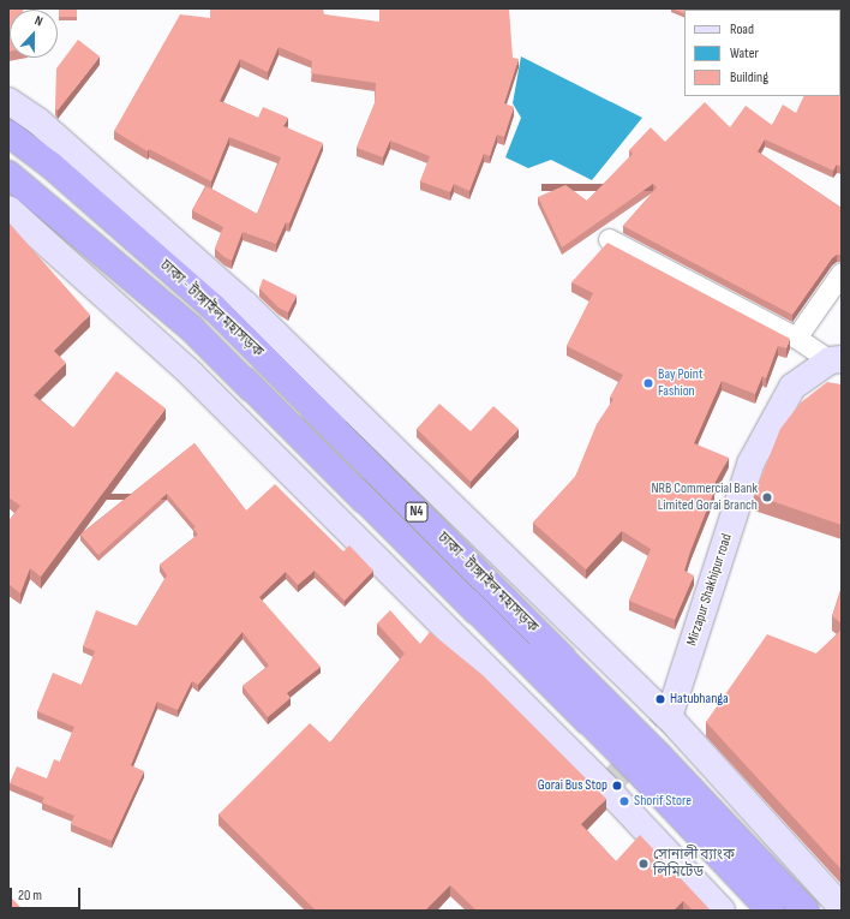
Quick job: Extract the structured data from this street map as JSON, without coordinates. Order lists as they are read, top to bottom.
{
  "streets": {
    "highway": ["ঢাকা - টাঙ্গাইল মহাসড়ক", "N4"],
    "main road": ["Mirzapur Shakhipur road"]
  },
  "places": [
    "Bay Point Fashion",
    "NRB Commercial Bank Limited Gorai Branch",
    "Hatubhanga",
    "Gorai Bus Stop",
    "Shorif Store",
    "সোনালী ব্যাংক লিমিটেড"
  ],
  "legend": ["Road", "Water", "Building"],
  "scale_bar": "20 m",
  "north": "top"
}
